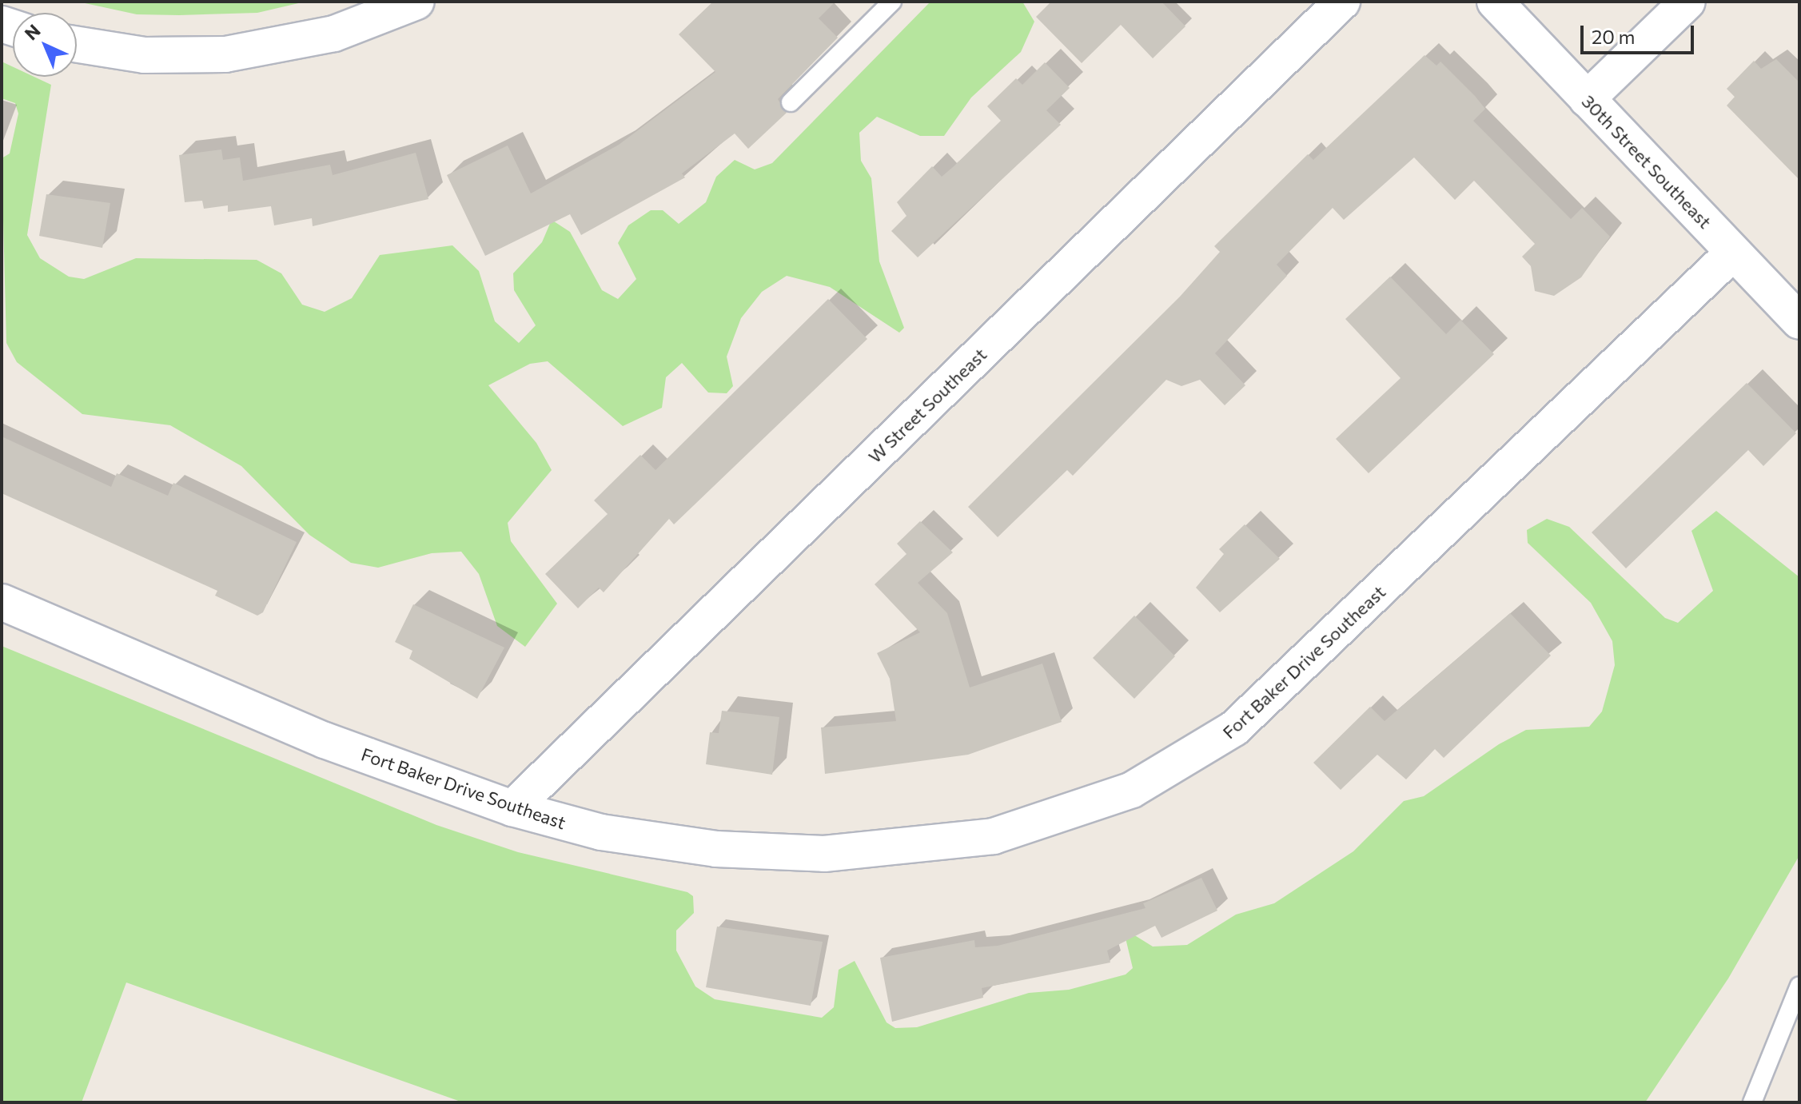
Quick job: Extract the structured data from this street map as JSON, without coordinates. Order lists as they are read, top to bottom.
{
  "streets": {
    "street": ["30th Street Southeast", "W Street Southeast", "Fort Baker Drive Southeast"]
  },
  "crossings": [
    ["30th Street Southeast", "Fort Baker Drive Southeast"],
    ["W Street Southeast", "Fort Baker Drive Southeast"]
  ],
  "scale_bar": "20 m",
  "north": "top left"
}
